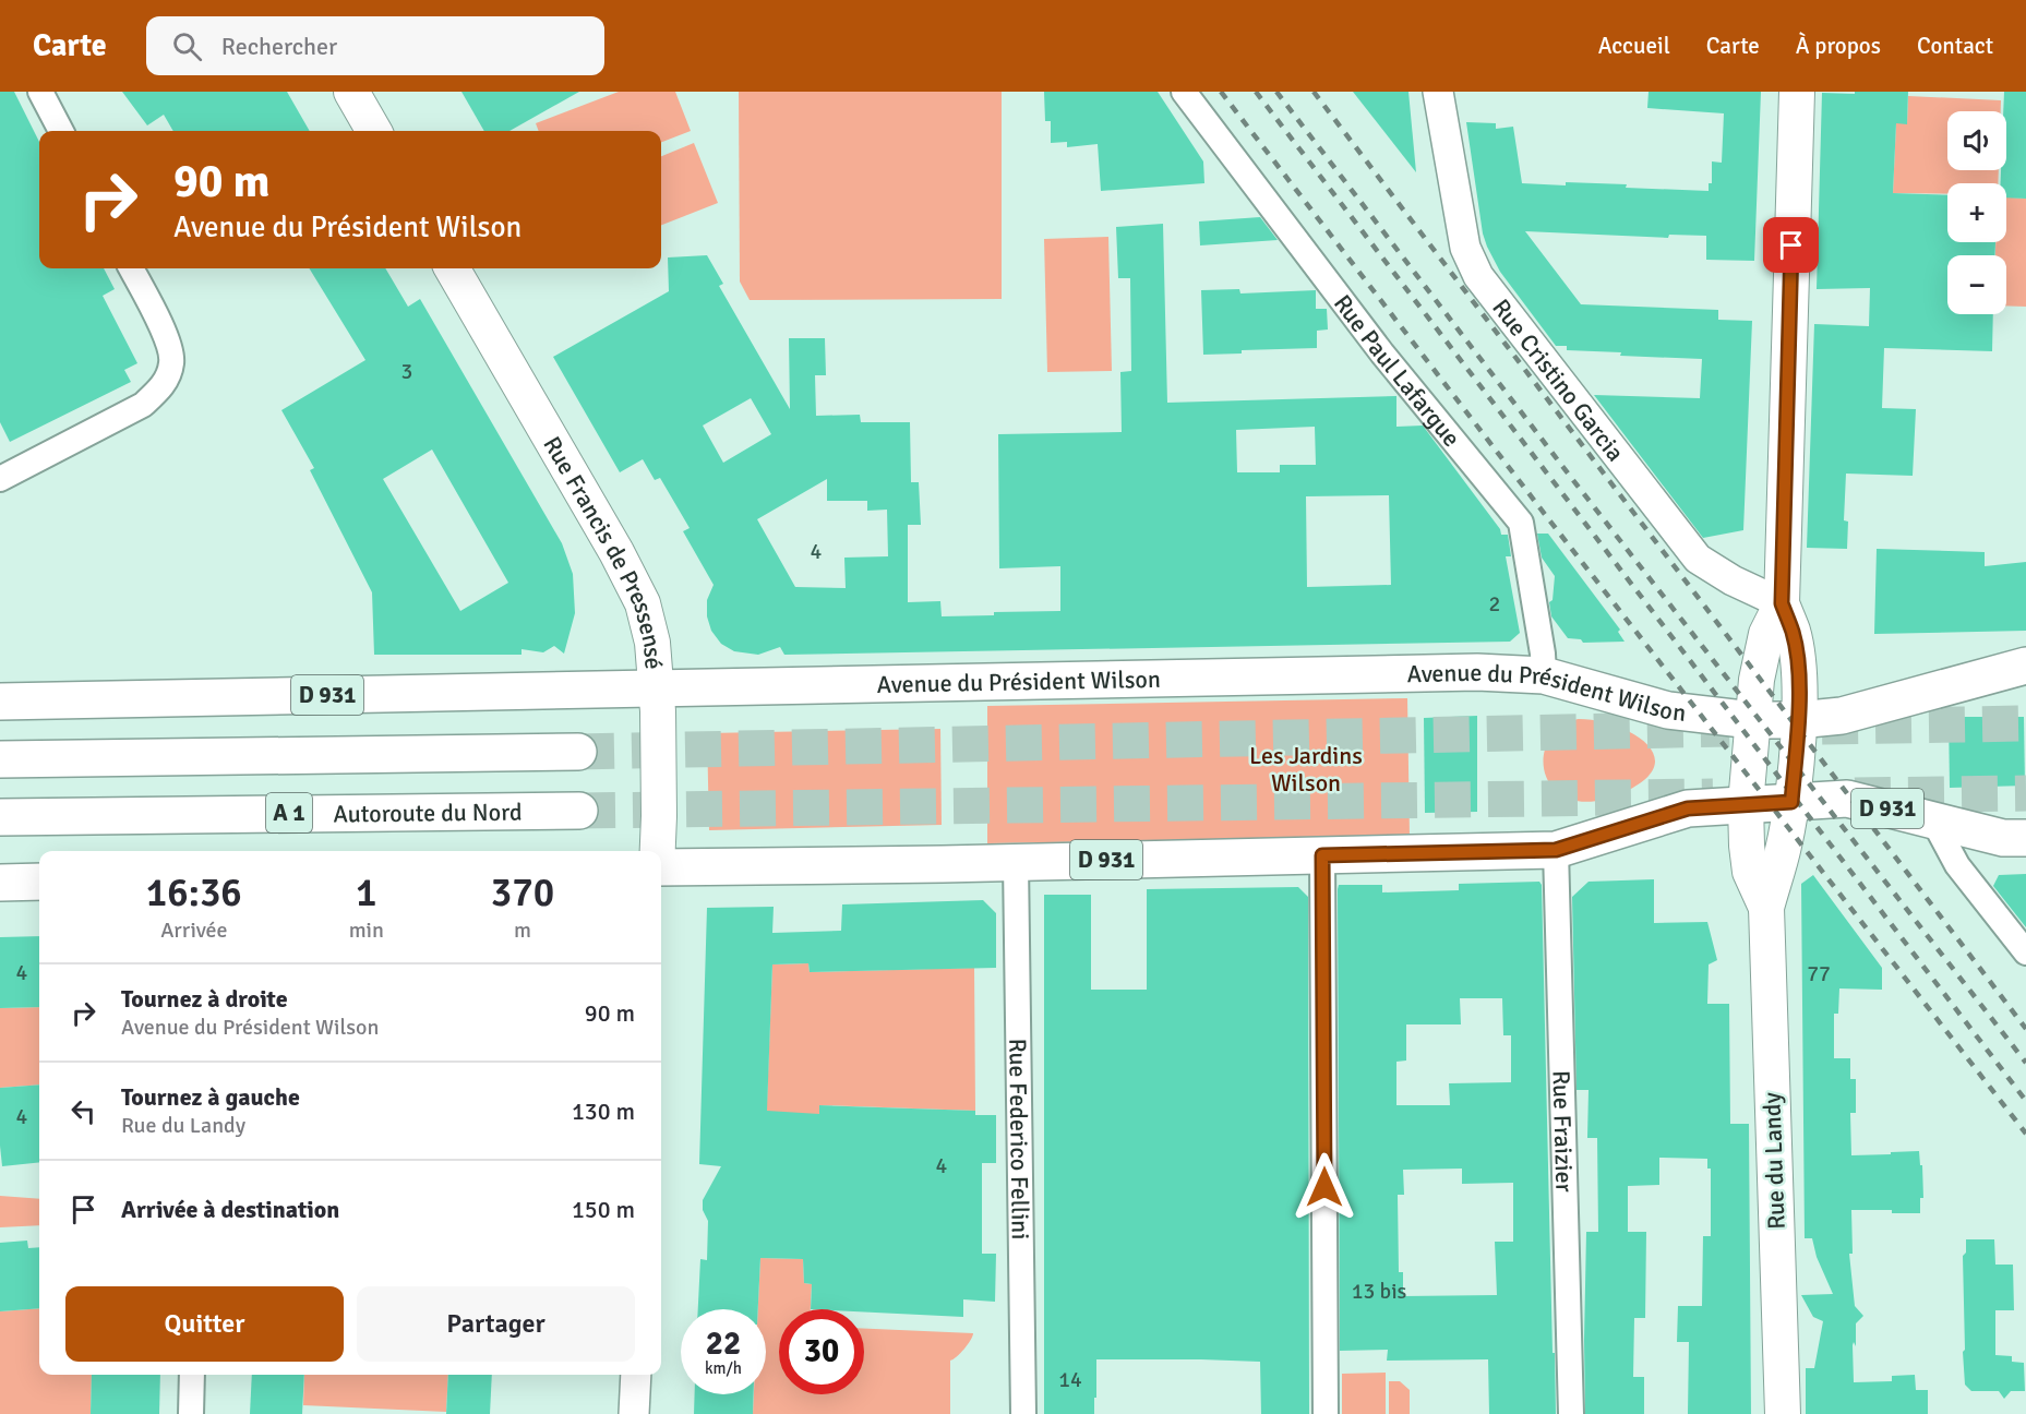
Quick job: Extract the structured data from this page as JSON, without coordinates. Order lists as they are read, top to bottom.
{
  "streets": {
    "main road": [
      "Rue Francis de Pressensé",
      "Avenue du Président Wilson",
      "D 931",
      "Autoroute du Nord",
      "A 1",
      "Rue du Landy"
    ],
    "street": [
      "Rue Paul Lafargue",
      "Rue Cristino Garcia",
      "Rue Fraizier",
      "Rue Federico Fellini"
    ]
  },
  "crossings": [
    ["Rue Paul Lafargue", "Avenue du Président Wilson"],
    ["Rue Cristino Garcia", "Rue du Landy"],
    ["Rue Francis de Pressensé", "Avenue du Président Wilson"],
    ["Avenue du Président Wilson", "Rue du Landy"],
    ["D 931", "Rue Fraizier"],
    ["D 931", "Rue Federico Fellini"],
    ["D 931", "Rue du Landy"]
  ],
  "parks": ["Les Jardins Wilson"],
  "house_numbers": [
    "3",
    "4",
    "2",
    "4",
    "77",
    "4",
    "4",
    "13 bis",
    "14"
  ],
  "page": {
    "header": "Carte",
    "search": "Rechercher",
    "nav": [
      "Accueil",
      "Carte",
      "À propos",
      "Contact"
    ],
    "map_buttons": ["+", "−"],
    "turn": ["90 m", "Avenue du Président Wilson"],
    "eta": [
      "16:36",
      "Arrivée",
      "1",
      "min",
      "370",
      "m"
    ],
    "list": [
      {
        "name": "Tournez à droite",
        "note": "Avenue du Président Wilson",
        "value": "90 m"
      },
      {
        "name": "Tournez à gauche",
        "note": "Rue du Landy",
        "value": "130 m"
      },
      {
        "name": "Arrivée à destination",
        "value": "150 m"
      }
    ],
    "buttons": ["Quitter", "Partager"],
    "speed": "22 km/h",
    "limit": "30"
  }
}
